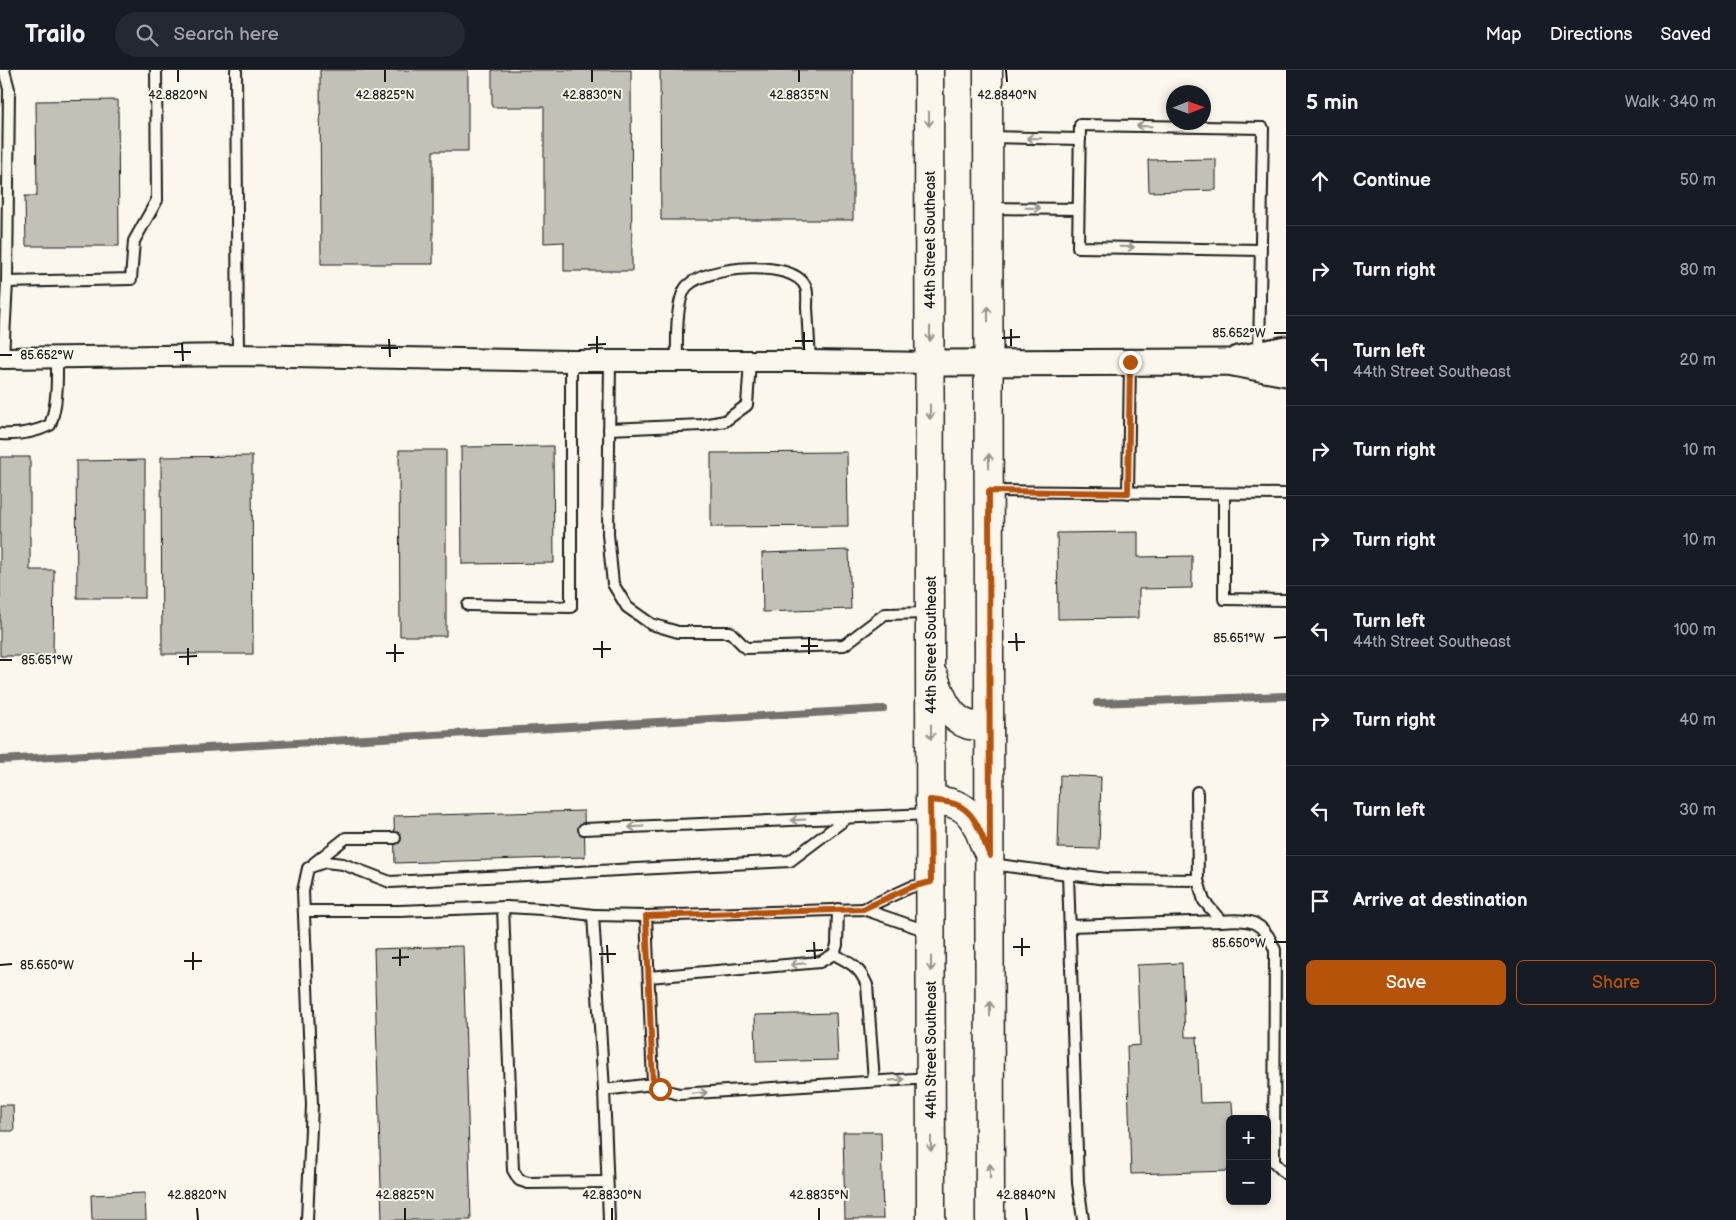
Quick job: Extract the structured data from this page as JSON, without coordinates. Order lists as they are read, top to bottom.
{
  "streets": {
    "main road": ["44th Street Southeast"]
  },
  "north": "right",
  "page": {
    "header": "Trailo",
    "search": "Search here",
    "nav": ["Map", "Directions", "Saved"],
    "heading": ["5 min", "Walk · 340 m"],
    "list": [
      ["Continue", "50 m"],
      ["Turn right", "80 m"],
      ["Turn left", "44th Street Southeast", "20 m"],
      ["Turn right", "10 m"],
      ["Turn right", "10 m"],
      ["Turn left", "44th Street Southeast", "100 m"],
      ["Turn right", "40 m"],
      ["Turn left", "30 m"],
      "Arrive at destination"
    ],
    "buttons": ["Save", "Share"],
    "map_buttons": ["+", "−"]
  },
  "coordinates": [
    "42.8820°N",
    "42.8825°N",
    "42.8830°N",
    "42.8835°N",
    "42.8840°N",
    "85.652°W",
    "85.651°W",
    "85.650°W"
  ]
}
